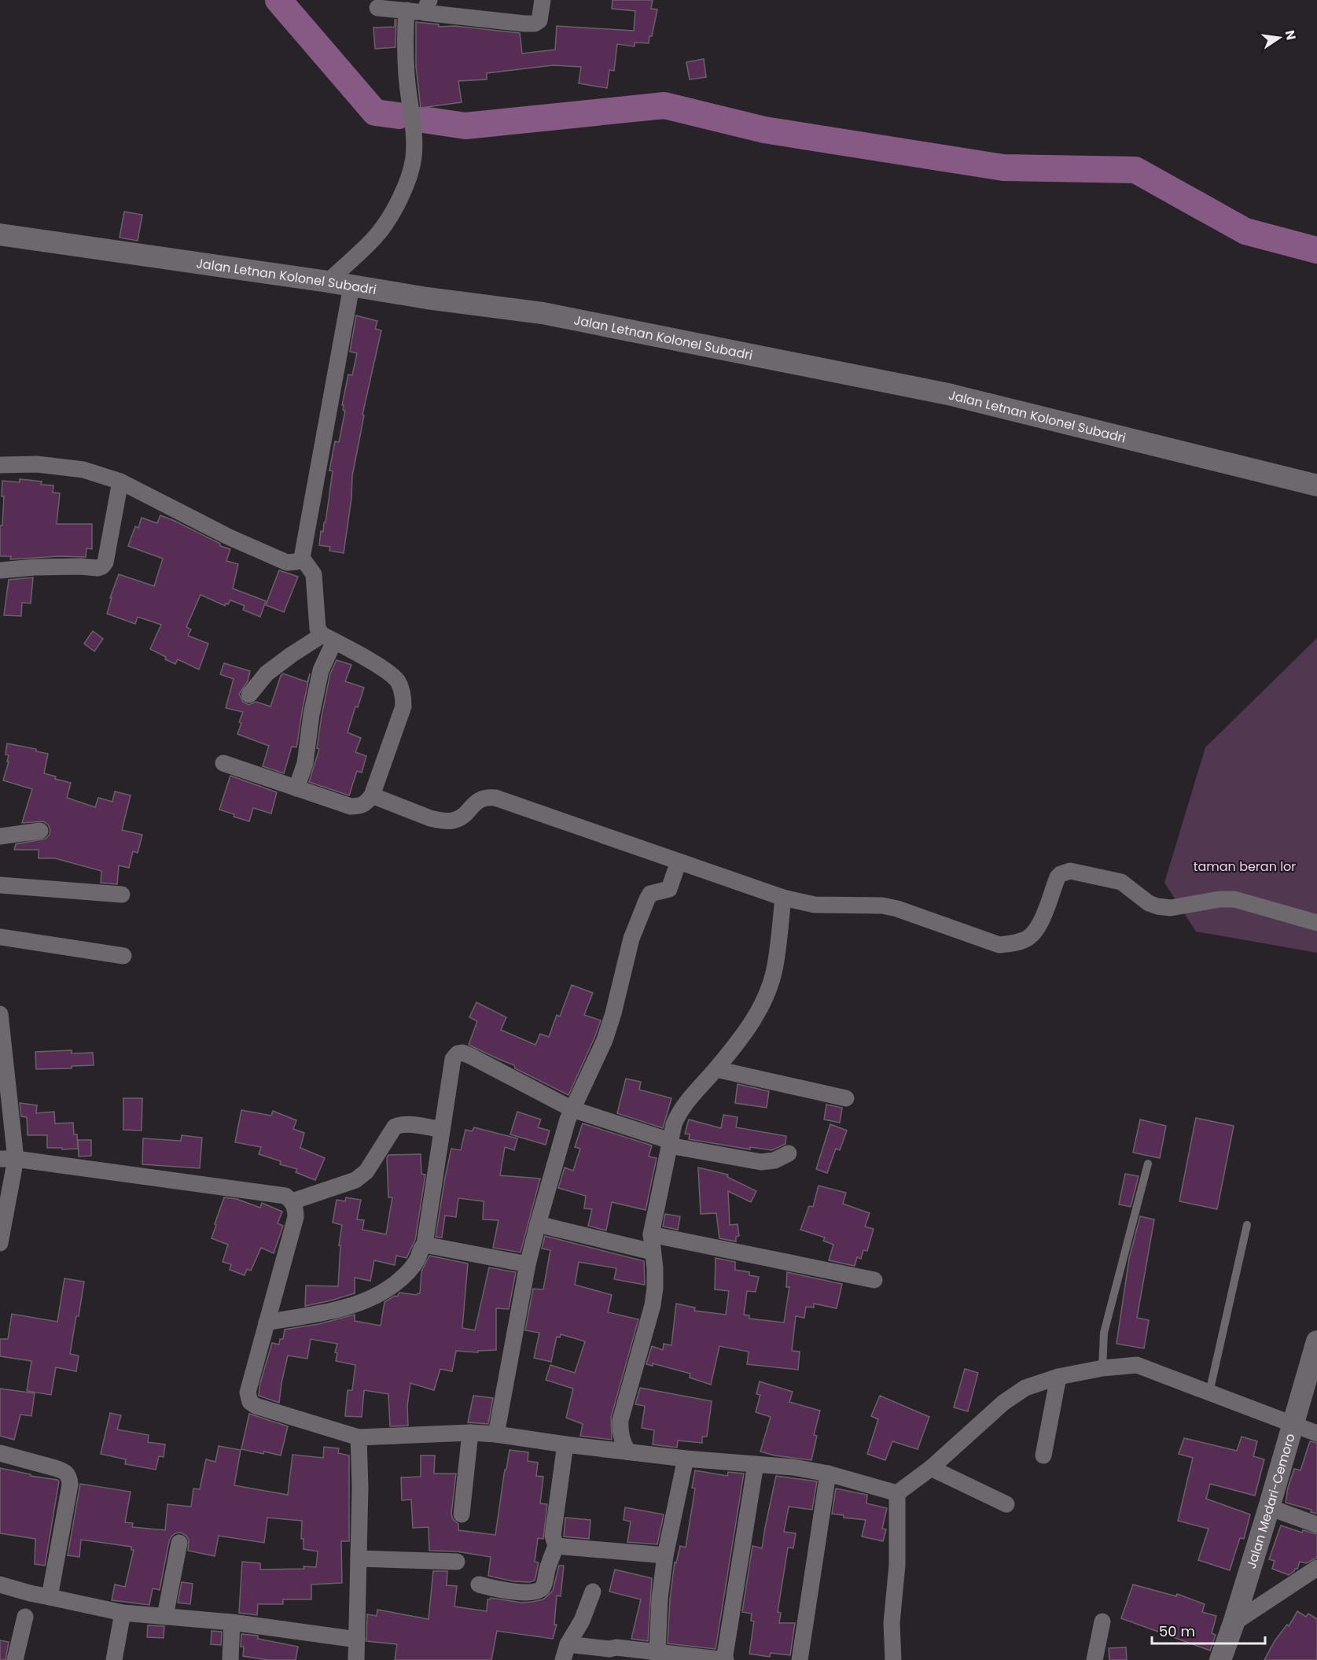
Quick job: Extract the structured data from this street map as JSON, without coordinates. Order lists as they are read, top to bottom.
{
  "streets": {
    "main road": ["Jalan Letnan Kolonel Subadri", "Jalan Medari-Cemoro"]
  },
  "parks": ["taman beran lor"],
  "scale_bar": "50 m",
  "north": "right"
}
